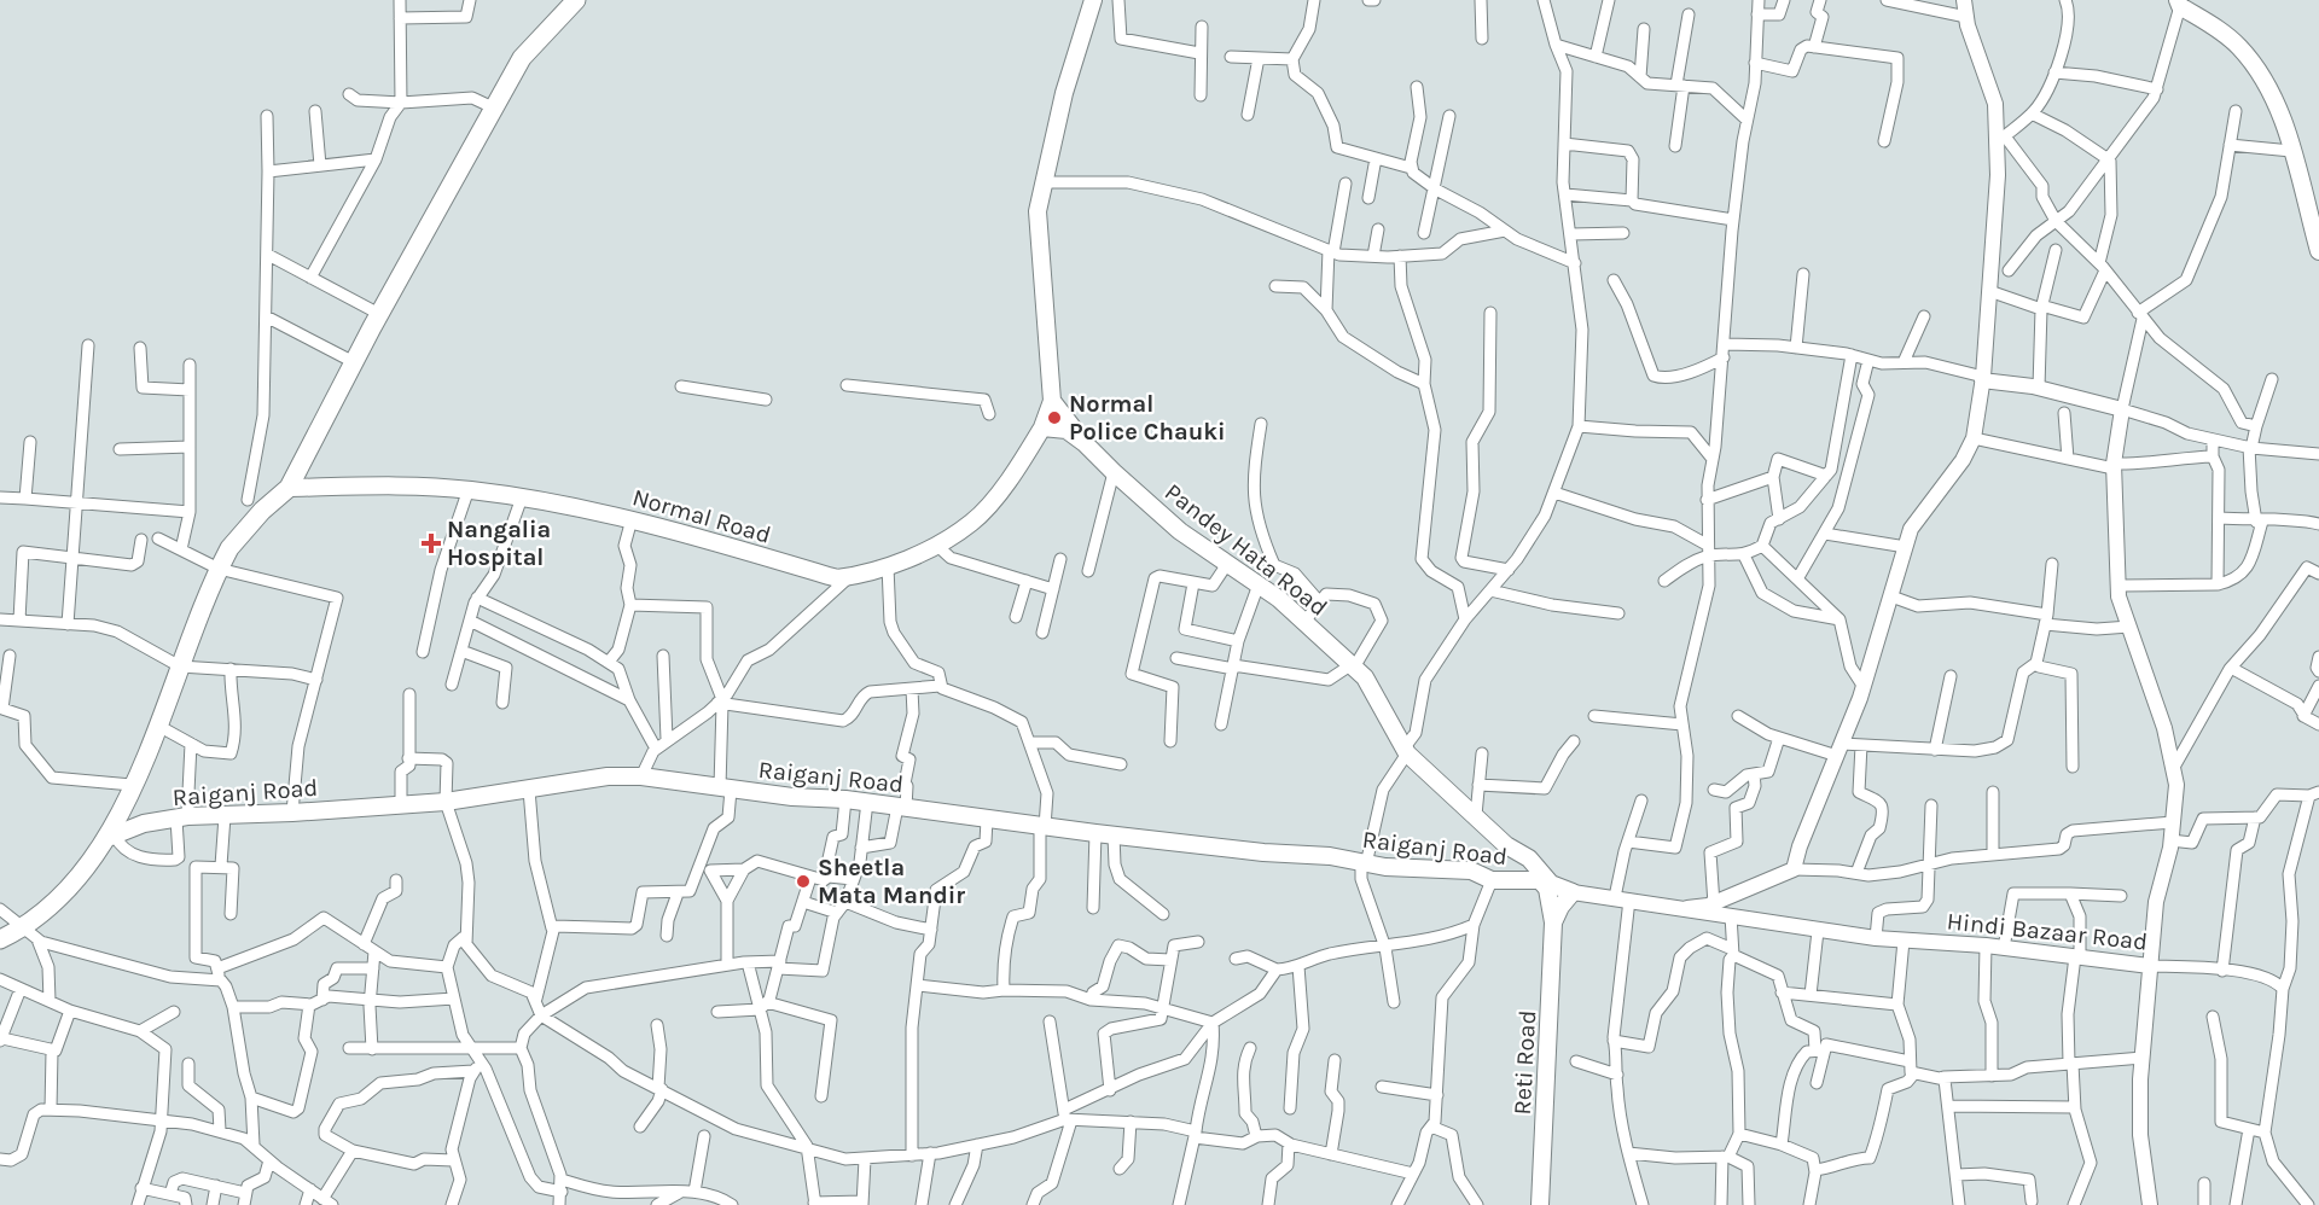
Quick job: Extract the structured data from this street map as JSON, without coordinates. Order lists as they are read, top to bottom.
{
  "streets": {
    "main road": [
      "Normal Road",
      "Pandey Hata Road",
      "Raiganj Road",
      "Reti Road"
    ],
    "street": ["Hindi Bazaar Road"]
  },
  "crossings": [
    ["Pandey Hata Road", "Raiganj Road"],
    ["Pandey Hata Road", "Reti Road"],
    ["Raiganj Road", "Reti Road"]
  ],
  "places": {
    "other": ["Normal Police Chauki", "Sheetla Mata Mandir"],
    "health": ["Nangalia Hospital"]
  }
}
